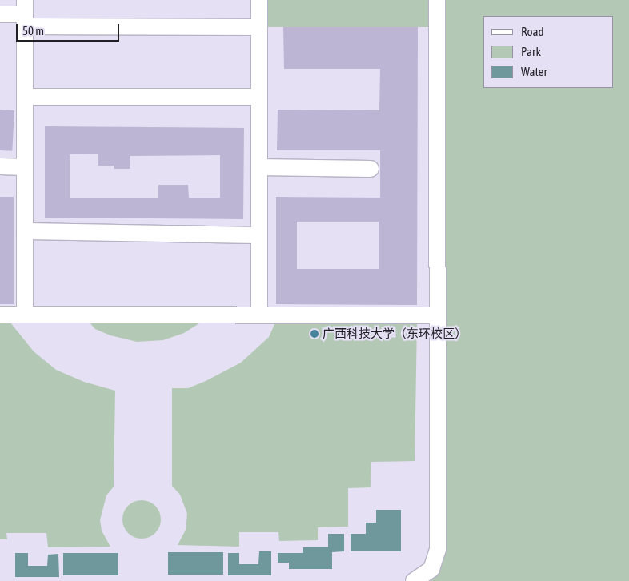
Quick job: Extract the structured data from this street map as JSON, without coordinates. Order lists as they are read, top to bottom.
{
  "places": ["广西科技大学（东环校区）"],
  "legend": ["Road", "Park", "Water"],
  "scale_bar": "50 m"
}
